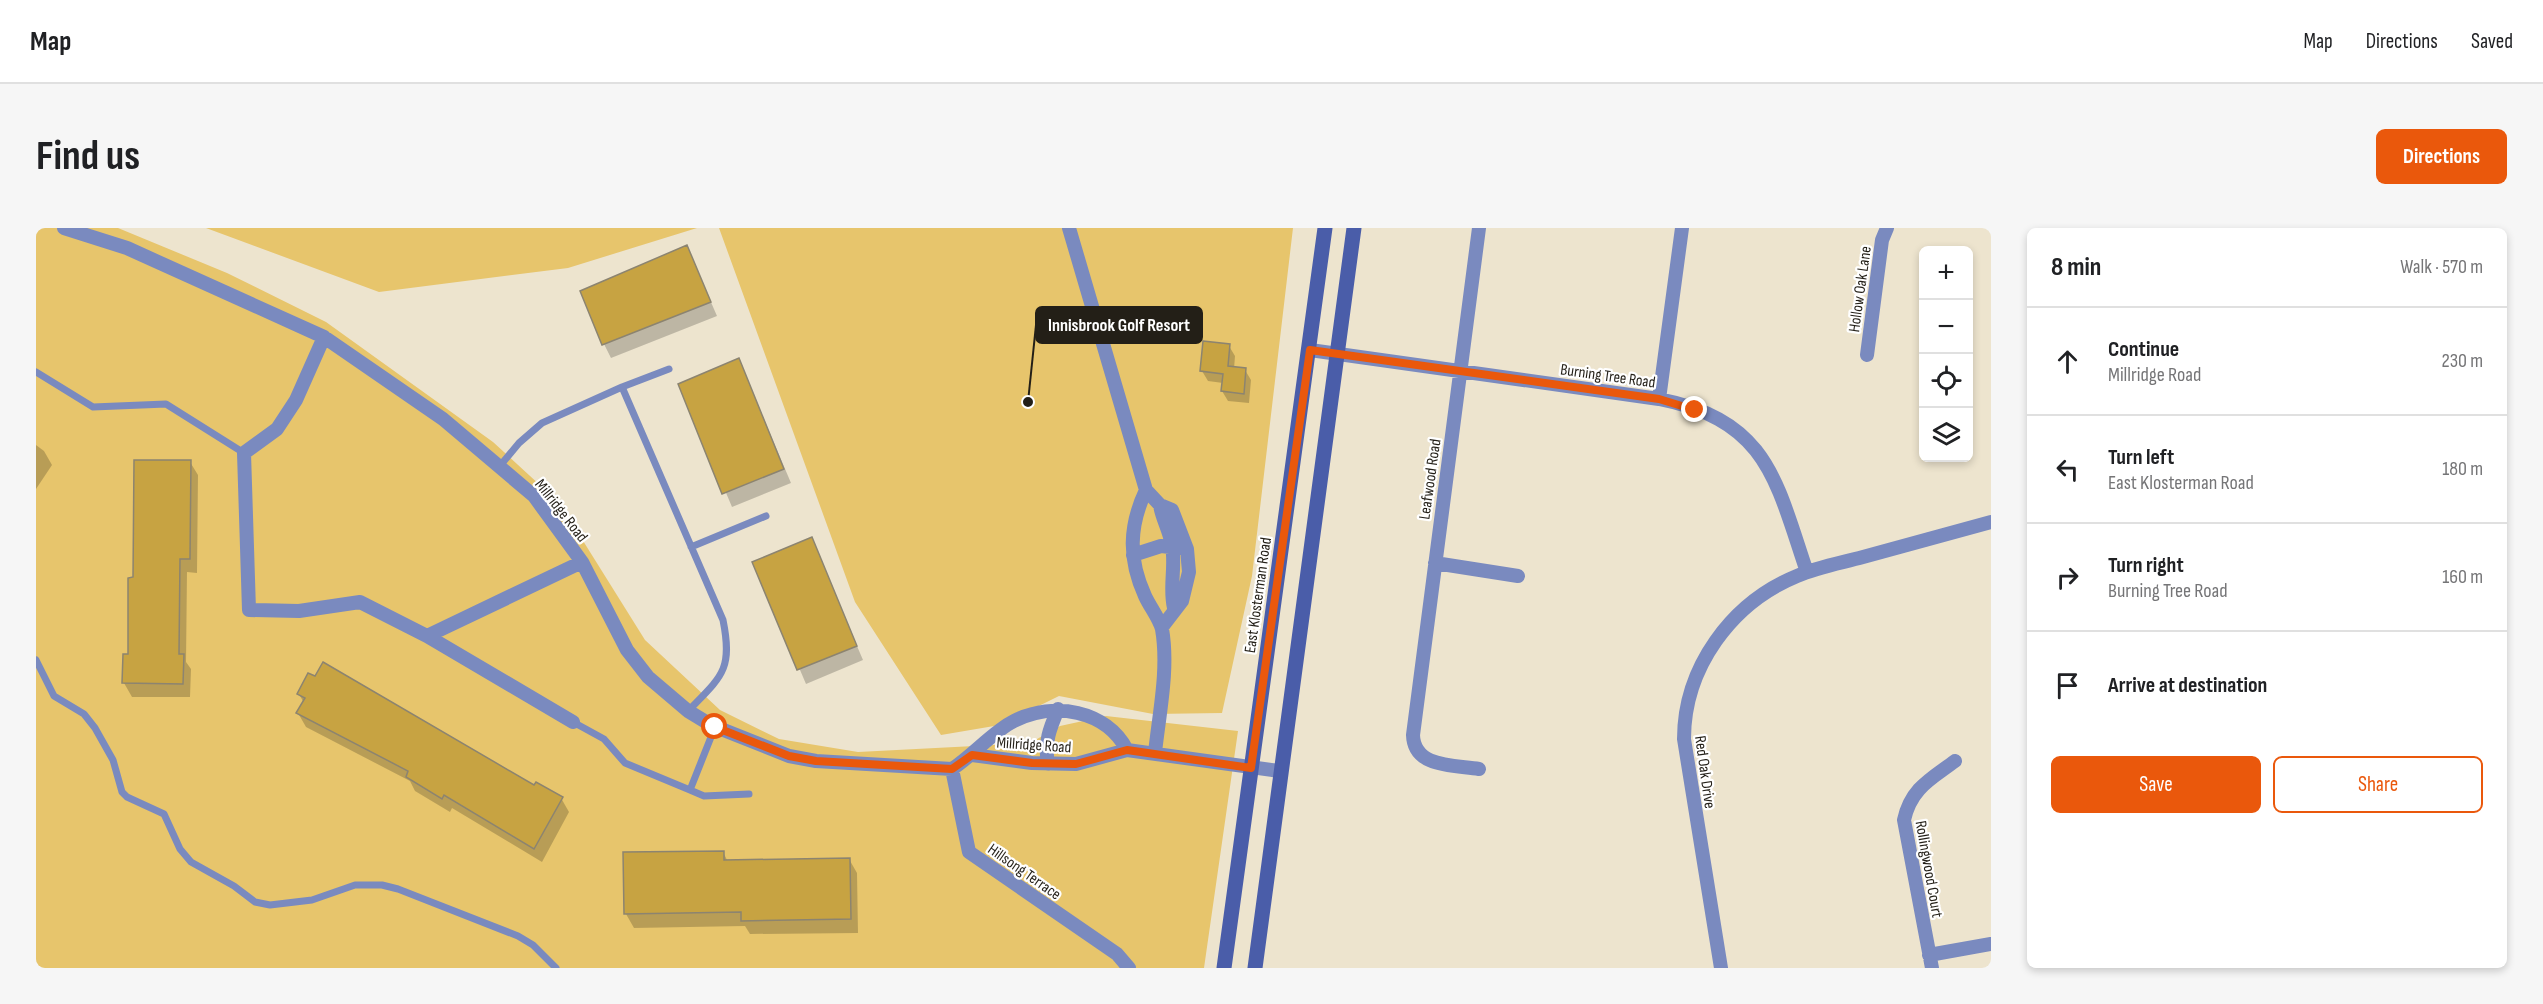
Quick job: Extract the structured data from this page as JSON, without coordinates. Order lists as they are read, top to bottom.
{
  "streets": {
    "main road": ["East Klosterman Road"],
    "street": [
      "Hollow Oak Lane",
      "Burning Tree Road",
      "Leafwood Road",
      "Millridge Road",
      "Red Oak Drive",
      "Rollingwood Court",
      "Hillsong Terrace"
    ]
  },
  "crossings": [
    ["Burning Tree Road", "Leafwood Road"],
    ["Burning Tree Road", "East Klosterman Road"],
    ["Burning Tree Road", "Red Oak Drive"],
    ["Millridge Road", "East Klosterman Road"],
    ["Millridge Road", "Hillsong Terrace"]
  ],
  "places": ["Innisbrook Golf Resort"],
  "page": {
    "header": "Map",
    "nav": ["Map", "Directions", "Saved"],
    "buttons": [
      "Directions",
      ["Save", "Share"]
    ],
    "title": "Find us",
    "heading": ["8 min", "Walk · 570 m"],
    "map_buttons": ["+", "−"],
    "list": [
      ["Continue", "Millridge Road", "230 m"],
      ["Turn left", "East Klosterman Road", "180 m"],
      ["Turn right", "Burning Tree Road", "160 m"],
      "Arrive at destination"
    ]
  }
}
